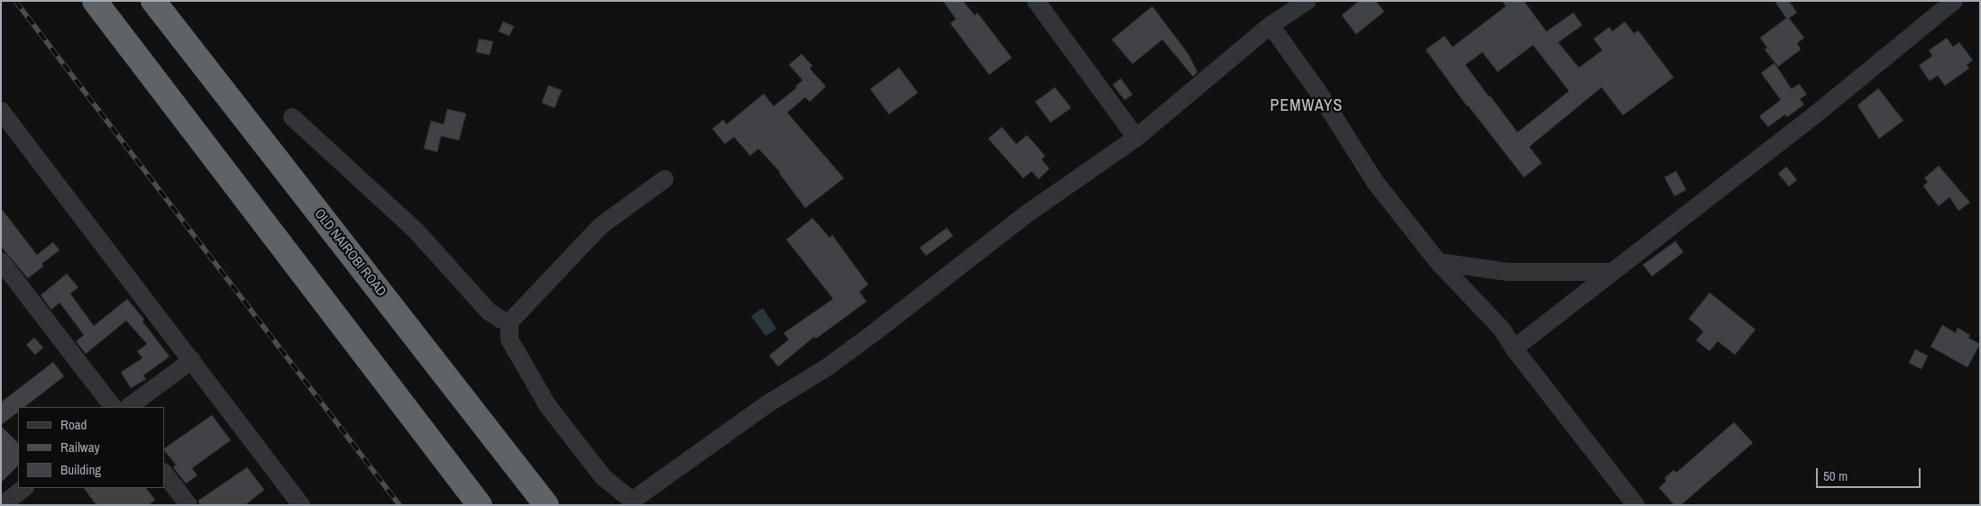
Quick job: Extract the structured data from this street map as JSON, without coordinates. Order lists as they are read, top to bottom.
{
  "streets": {
    "highway": ["OLD NAIROBI ROAD"]
  },
  "districts": ["PEMWAYS"],
  "legend": ["Road", "Railway", "Building"],
  "scale_bar": "50 m"
}
